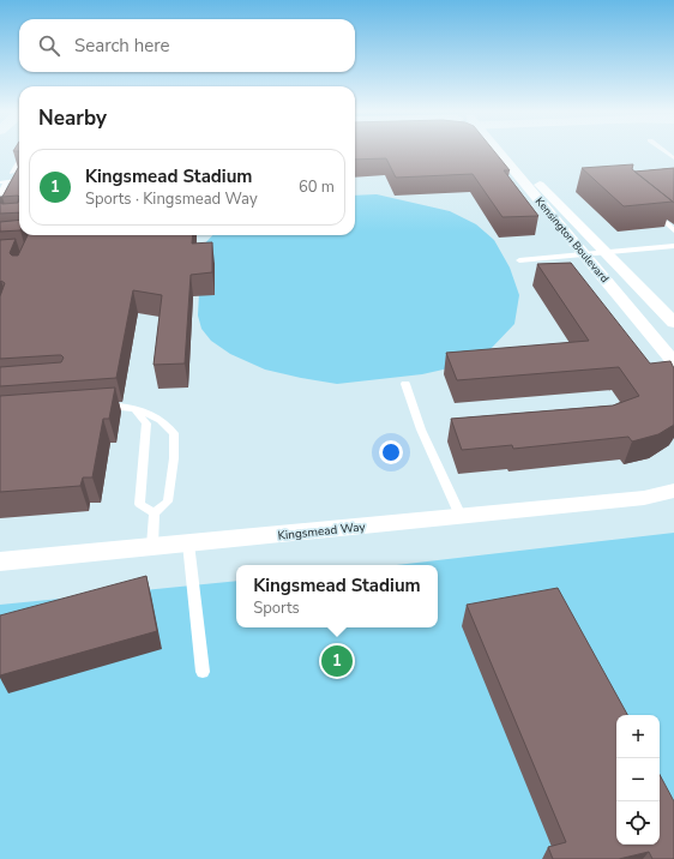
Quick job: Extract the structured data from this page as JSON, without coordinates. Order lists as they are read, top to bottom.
{
  "streets": {
    "street": ["Kensington Boulevard", "Kingsmead Way"]
  },
  "page": {
    "search": "Search here",
    "heading": "Nearby",
    "list": [
      {
        "mark": "1",
        "name": "Kingsmead Stadium",
        "note": "Sports · Kingsmead Way",
        "value": "60 m"
      }
    ],
    "popup": ["Kingsmead Stadium", "Sports"],
    "pins": "1",
    "map_buttons": ["+", "−"]
  }
}
